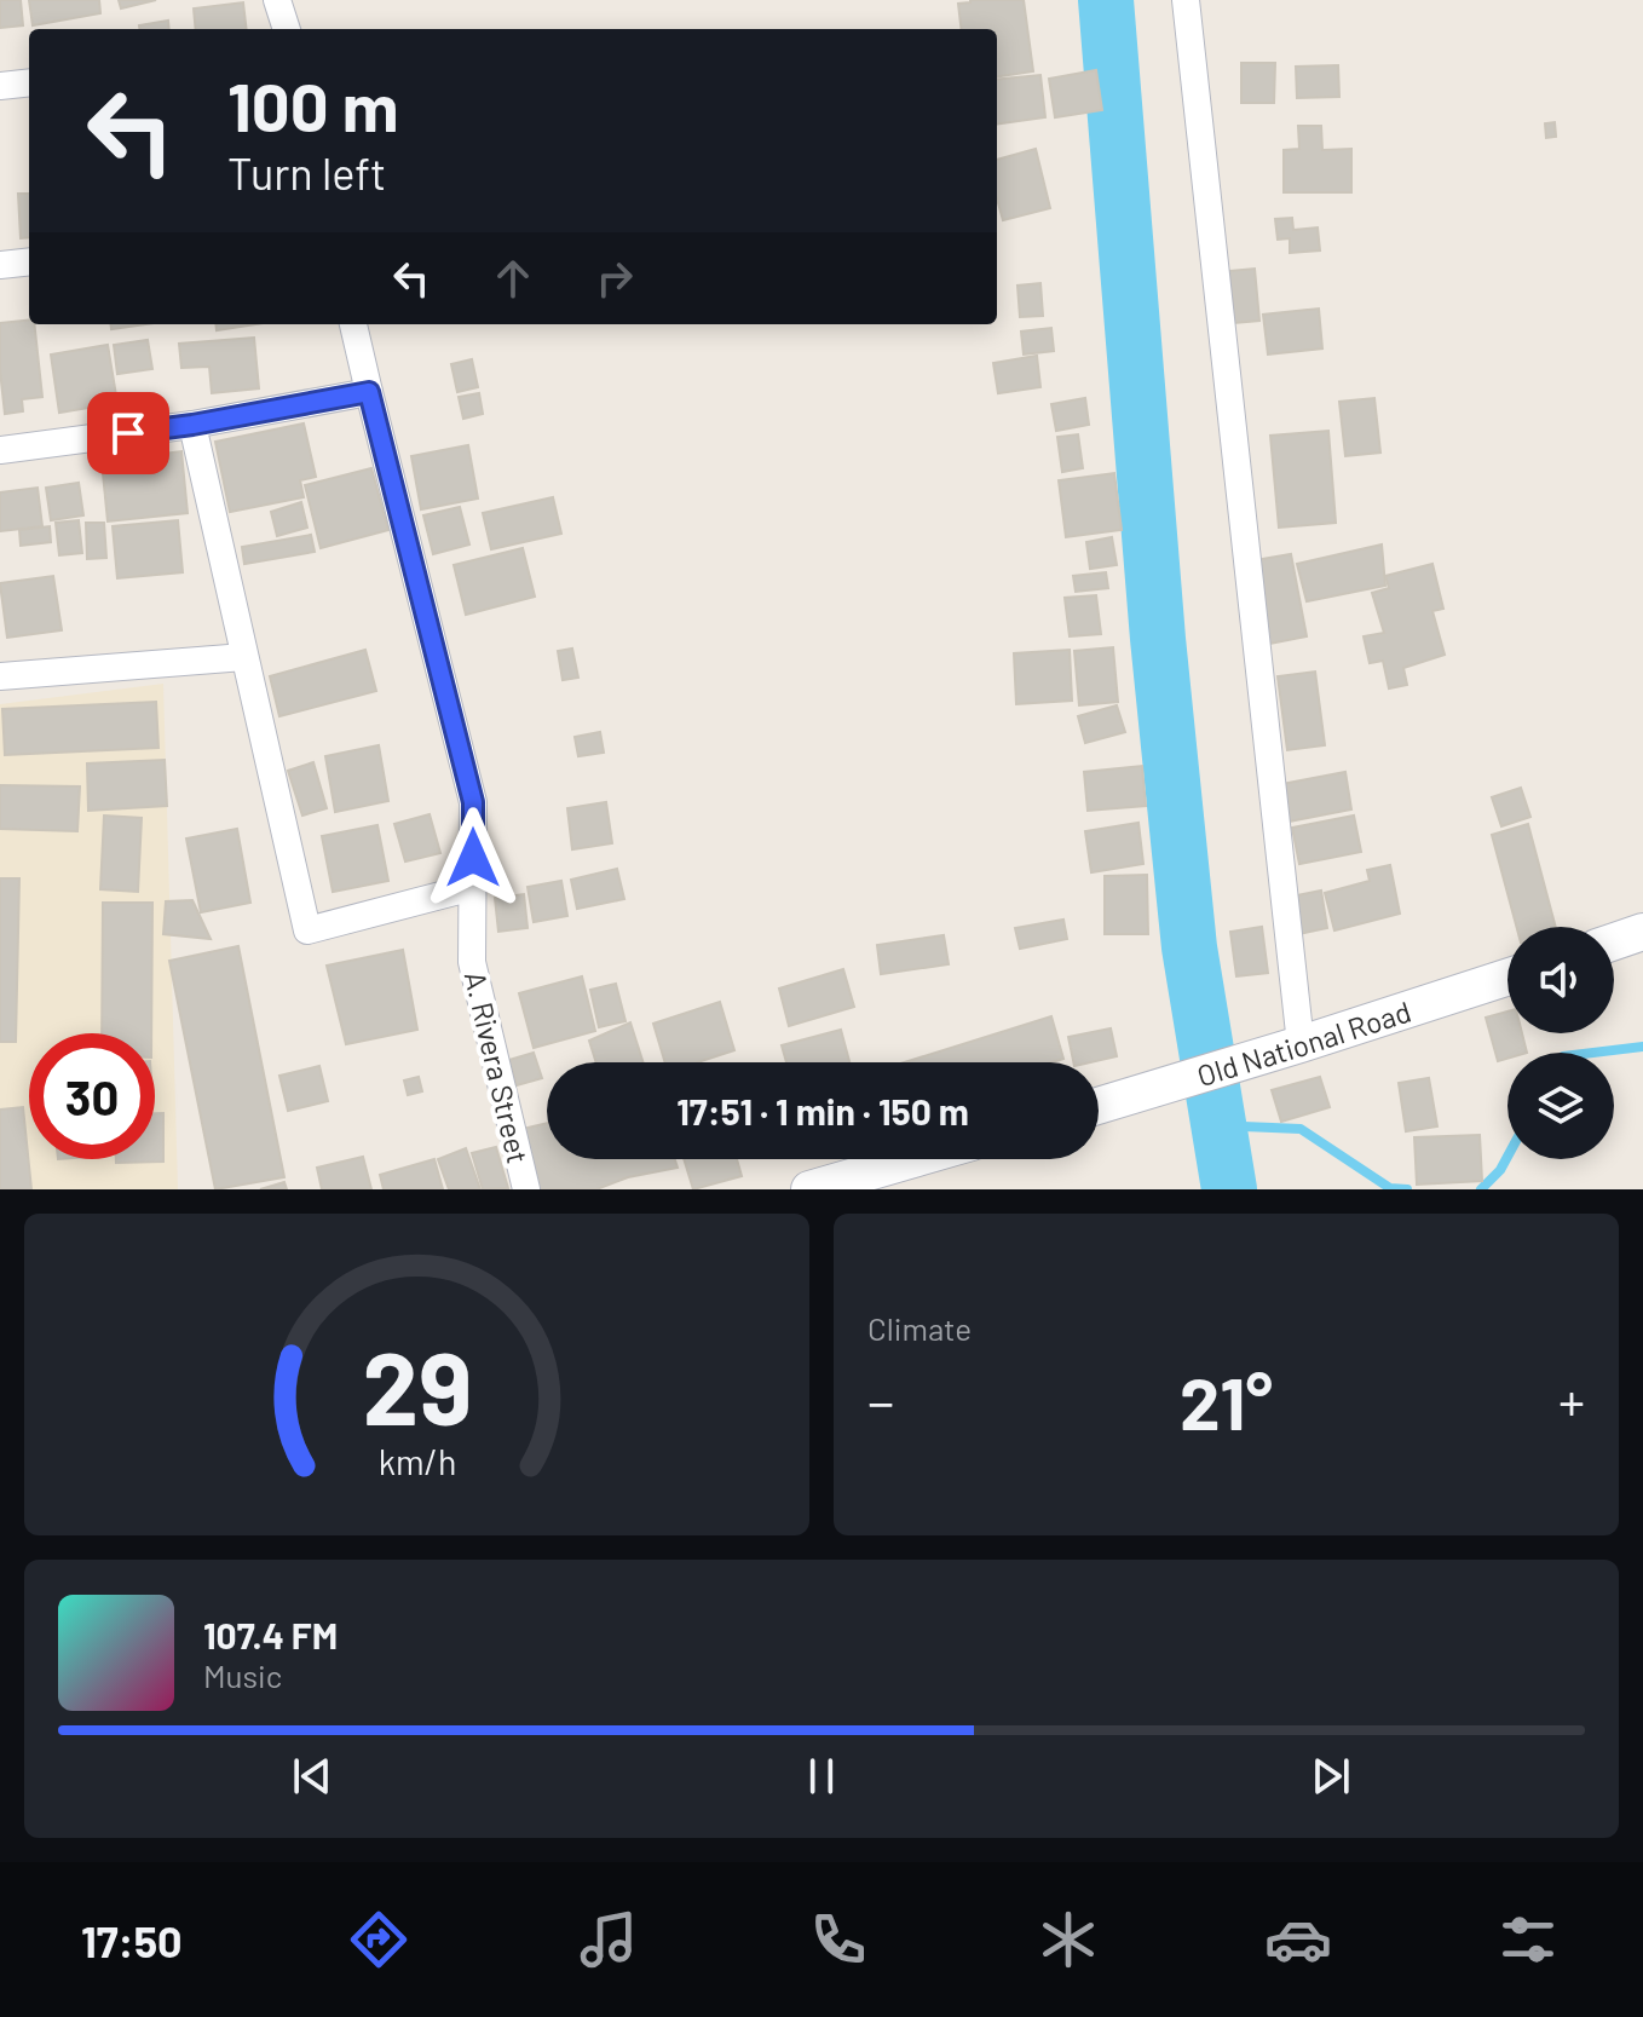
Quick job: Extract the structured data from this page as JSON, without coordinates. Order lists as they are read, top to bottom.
{
  "streets": {
    "main road": ["Old National Road"],
    "street": ["A. Rivera Street"]
  },
  "page": {
    "turn": ["100 m", "Turn left"],
    "limit": "30",
    "trip": "17:51 · 1 min · 150 m",
    "tile": "Climate",
    "heat": ["−", "21°", "+"],
    "song": ["107.4 FM", "Music"],
    "tabs": "17:50",
    "gauge": ["29", "km/h"]
  }
}
